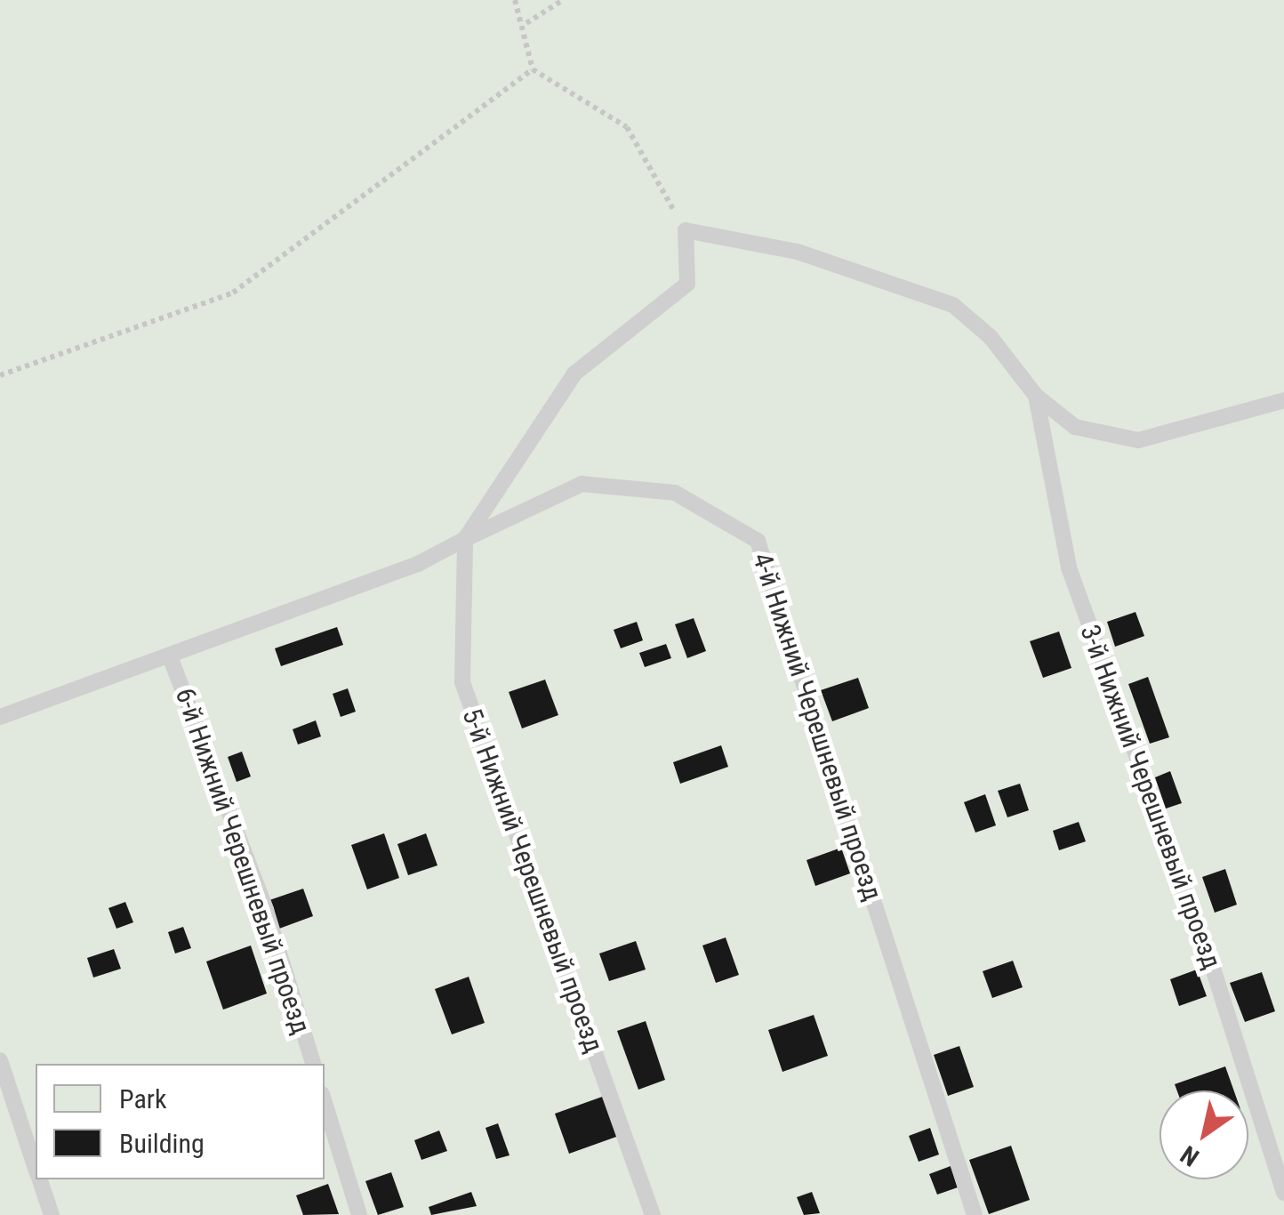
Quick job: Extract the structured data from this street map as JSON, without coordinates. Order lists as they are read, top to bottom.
{
  "streets": {
    "lane": [
      "4-й Нижний Черешневый проезд",
      "3-й Нижний Черешневый проезд",
      "6-й Нижний Черешневый проезд",
      "5-й Нижний Черешневый проезд"
    ]
  },
  "crossings": [
    ["4-й Нижний Черешневый проезд", "6-й Нижний Черешневый проезд"],
    ["4-й Нижний Черешневый проезд", "5-й Нижний Черешневый проезд"]
  ],
  "legend": ["Park", "Building"],
  "north": "bottom left"
}
